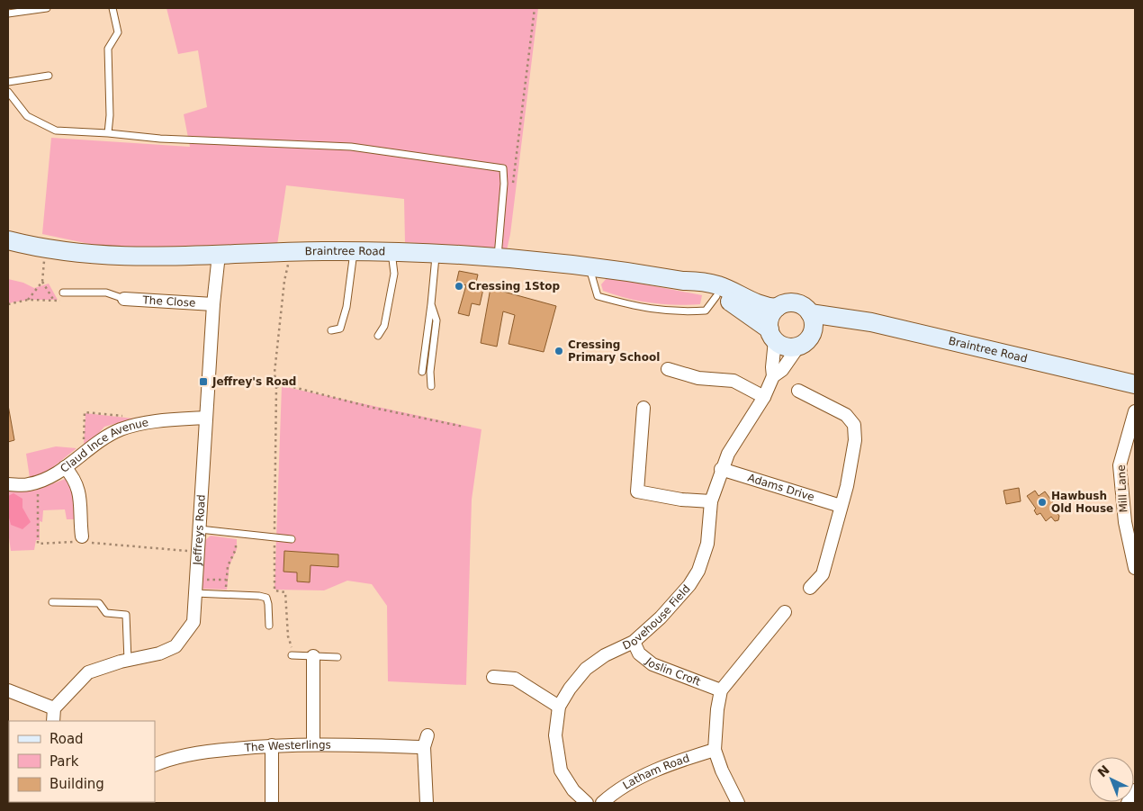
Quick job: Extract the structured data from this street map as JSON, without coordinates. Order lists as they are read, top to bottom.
{
  "streets": {
    "main road": ["Braintree Road"],
    "street": [
      "The Close",
      "Claud Ince Avenue",
      "Adams Drive",
      "Mill Lane",
      "Jeffreys Road",
      "Dovehouse Field",
      "Joslin Croft",
      "The Westerlings",
      "Latham Road"
    ]
  },
  "crossings": [
    ["Braintree Road", "Jeffreys Road"],
    ["Braintree Road", "Dovehouse Field"],
    ["The Close", "Jeffreys Road"],
    ["Claud Ince Avenue", "Jeffreys Road"],
    ["Adams Drive", "Dovehouse Field"],
    ["Dovehouse Field", "Joslin Croft"]
  ],
  "places": {
    "other": ["Cressing 1Stop", "Cressing Primary School", "Hawbush Old House"],
    "transit": ["Jeffrey's Road"]
  },
  "legend": ["Road", "Park", "Building"],
  "north": "top left"
}
